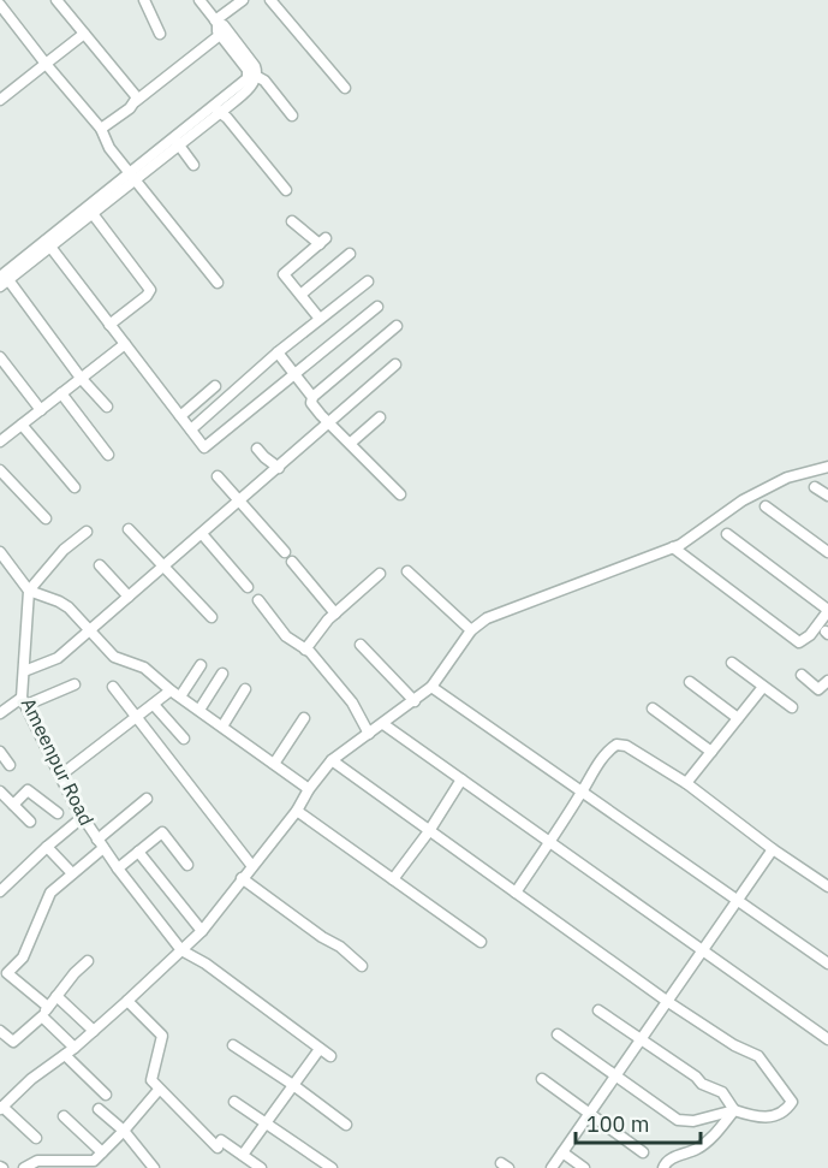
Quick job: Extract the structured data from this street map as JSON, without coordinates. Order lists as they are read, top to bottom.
{
  "streets": {
    "street": ["Ameenpur Road"]
  },
  "scale_bar": "100 m"
}
